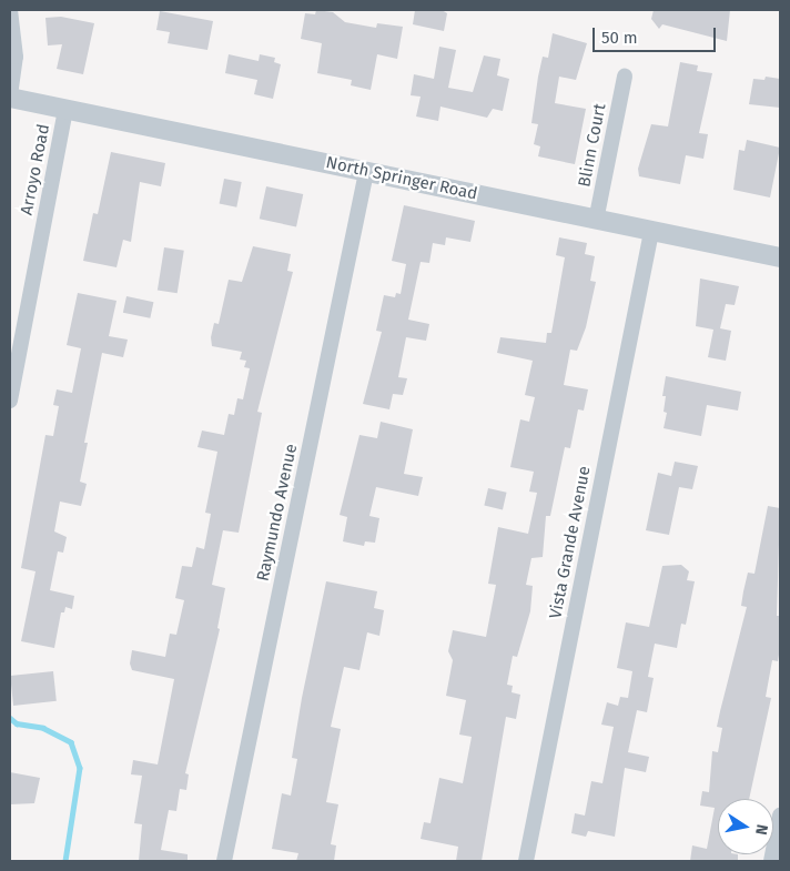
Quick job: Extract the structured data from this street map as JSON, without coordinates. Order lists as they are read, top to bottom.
{
  "streets": {
    "street": [
      "Blinn Court",
      "Arroyo Road",
      "North Springer Road",
      "Raymundo Avenue",
      "Vista Grande Avenue"
    ]
  },
  "crossings": [
    ["Blinn Court", "North Springer Road"],
    ["Arroyo Road", "North Springer Road"],
    ["North Springer Road", "Raymundo Avenue"],
    ["North Springer Road", "Vista Grande Avenue"]
  ],
  "scale_bar": "50 m",
  "north": "right"
}
